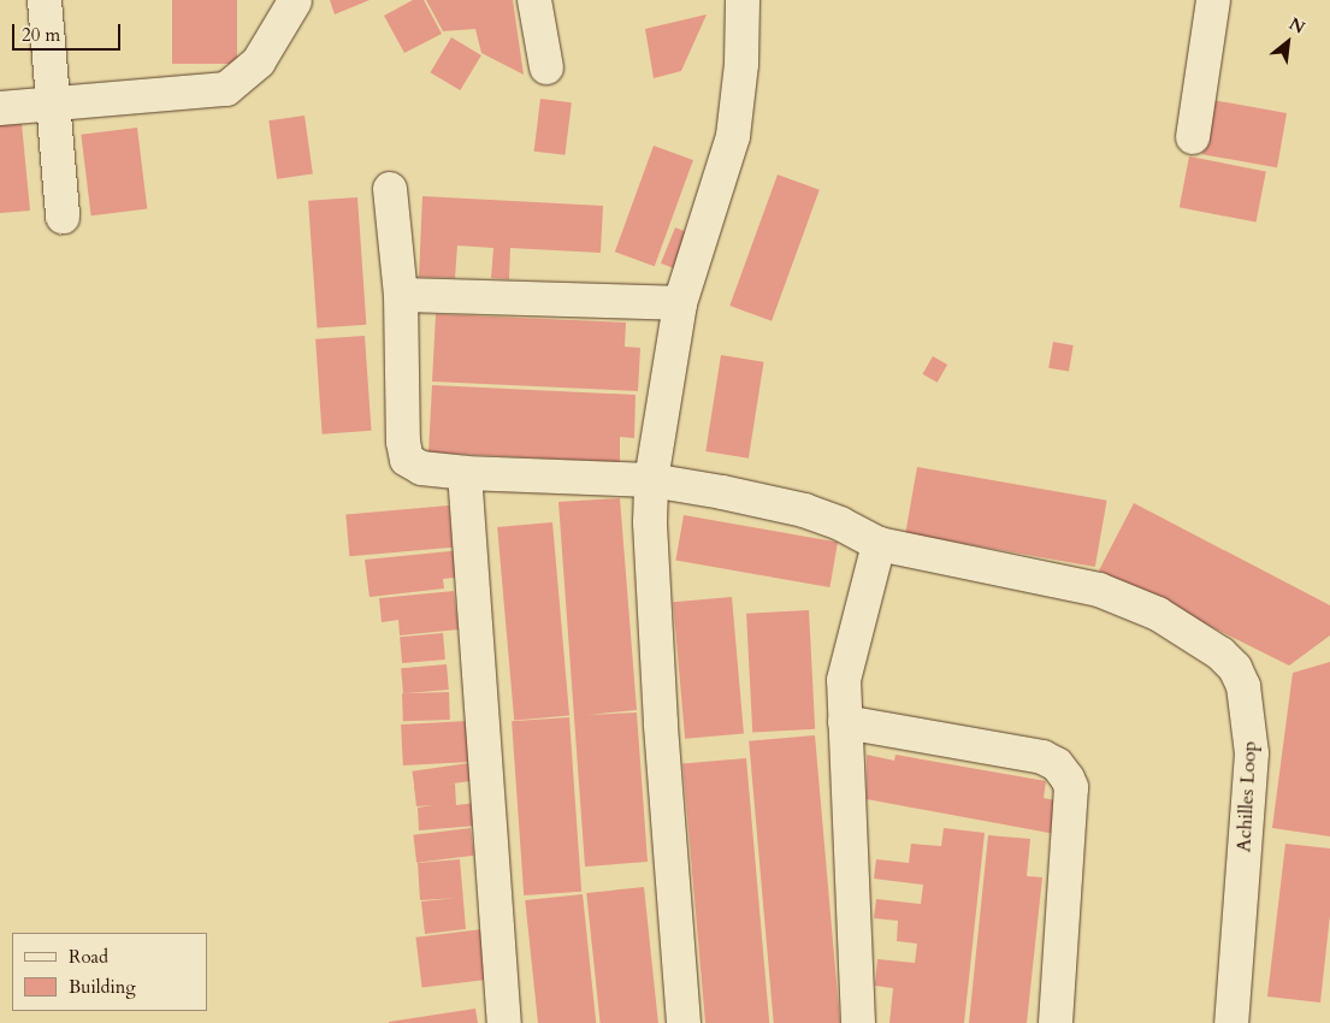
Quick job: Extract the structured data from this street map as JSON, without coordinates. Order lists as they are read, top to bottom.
{
  "streets": {
    "street": ["Achilles Loop"]
  },
  "legend": ["Road", "Building"],
  "scale_bar": "20 m",
  "north": "top right"
}
